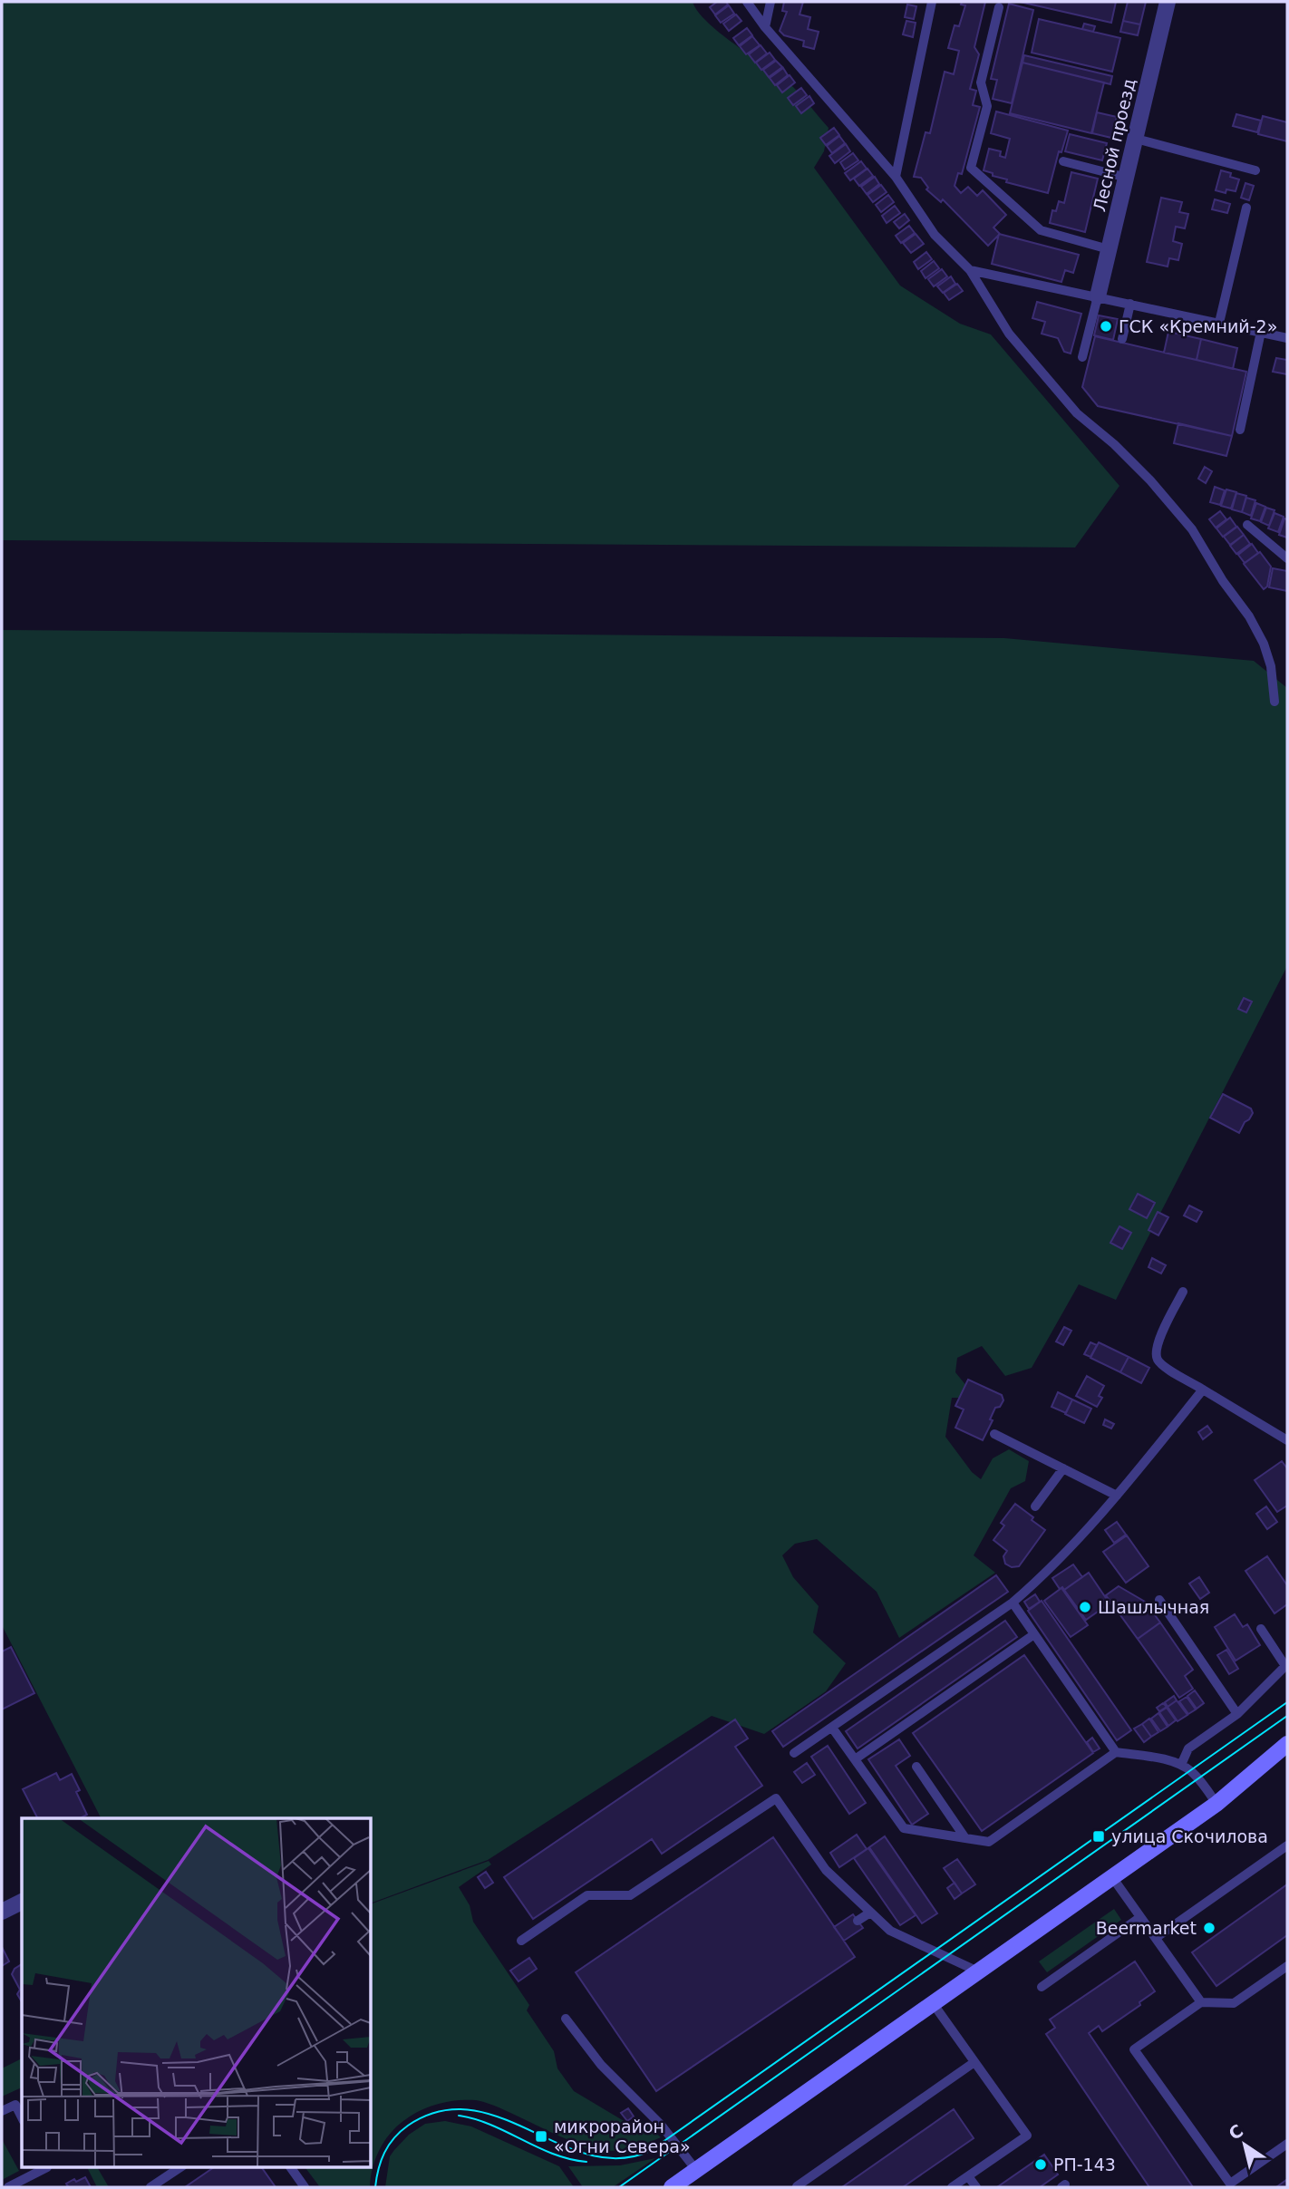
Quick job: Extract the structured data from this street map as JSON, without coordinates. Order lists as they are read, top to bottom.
{
  "streets": {
    "street": ["Лесной проезд"]
  },
  "places": {
    "other": [
      "ГСК «Кремний-2»",
      "Шашлычная",
      "Beermarket",
      "РП-143"
    ],
    "transit": ["улица Скочилова", "микрорайон «Огни Севера»"]
  },
  "north": "top left"
}
